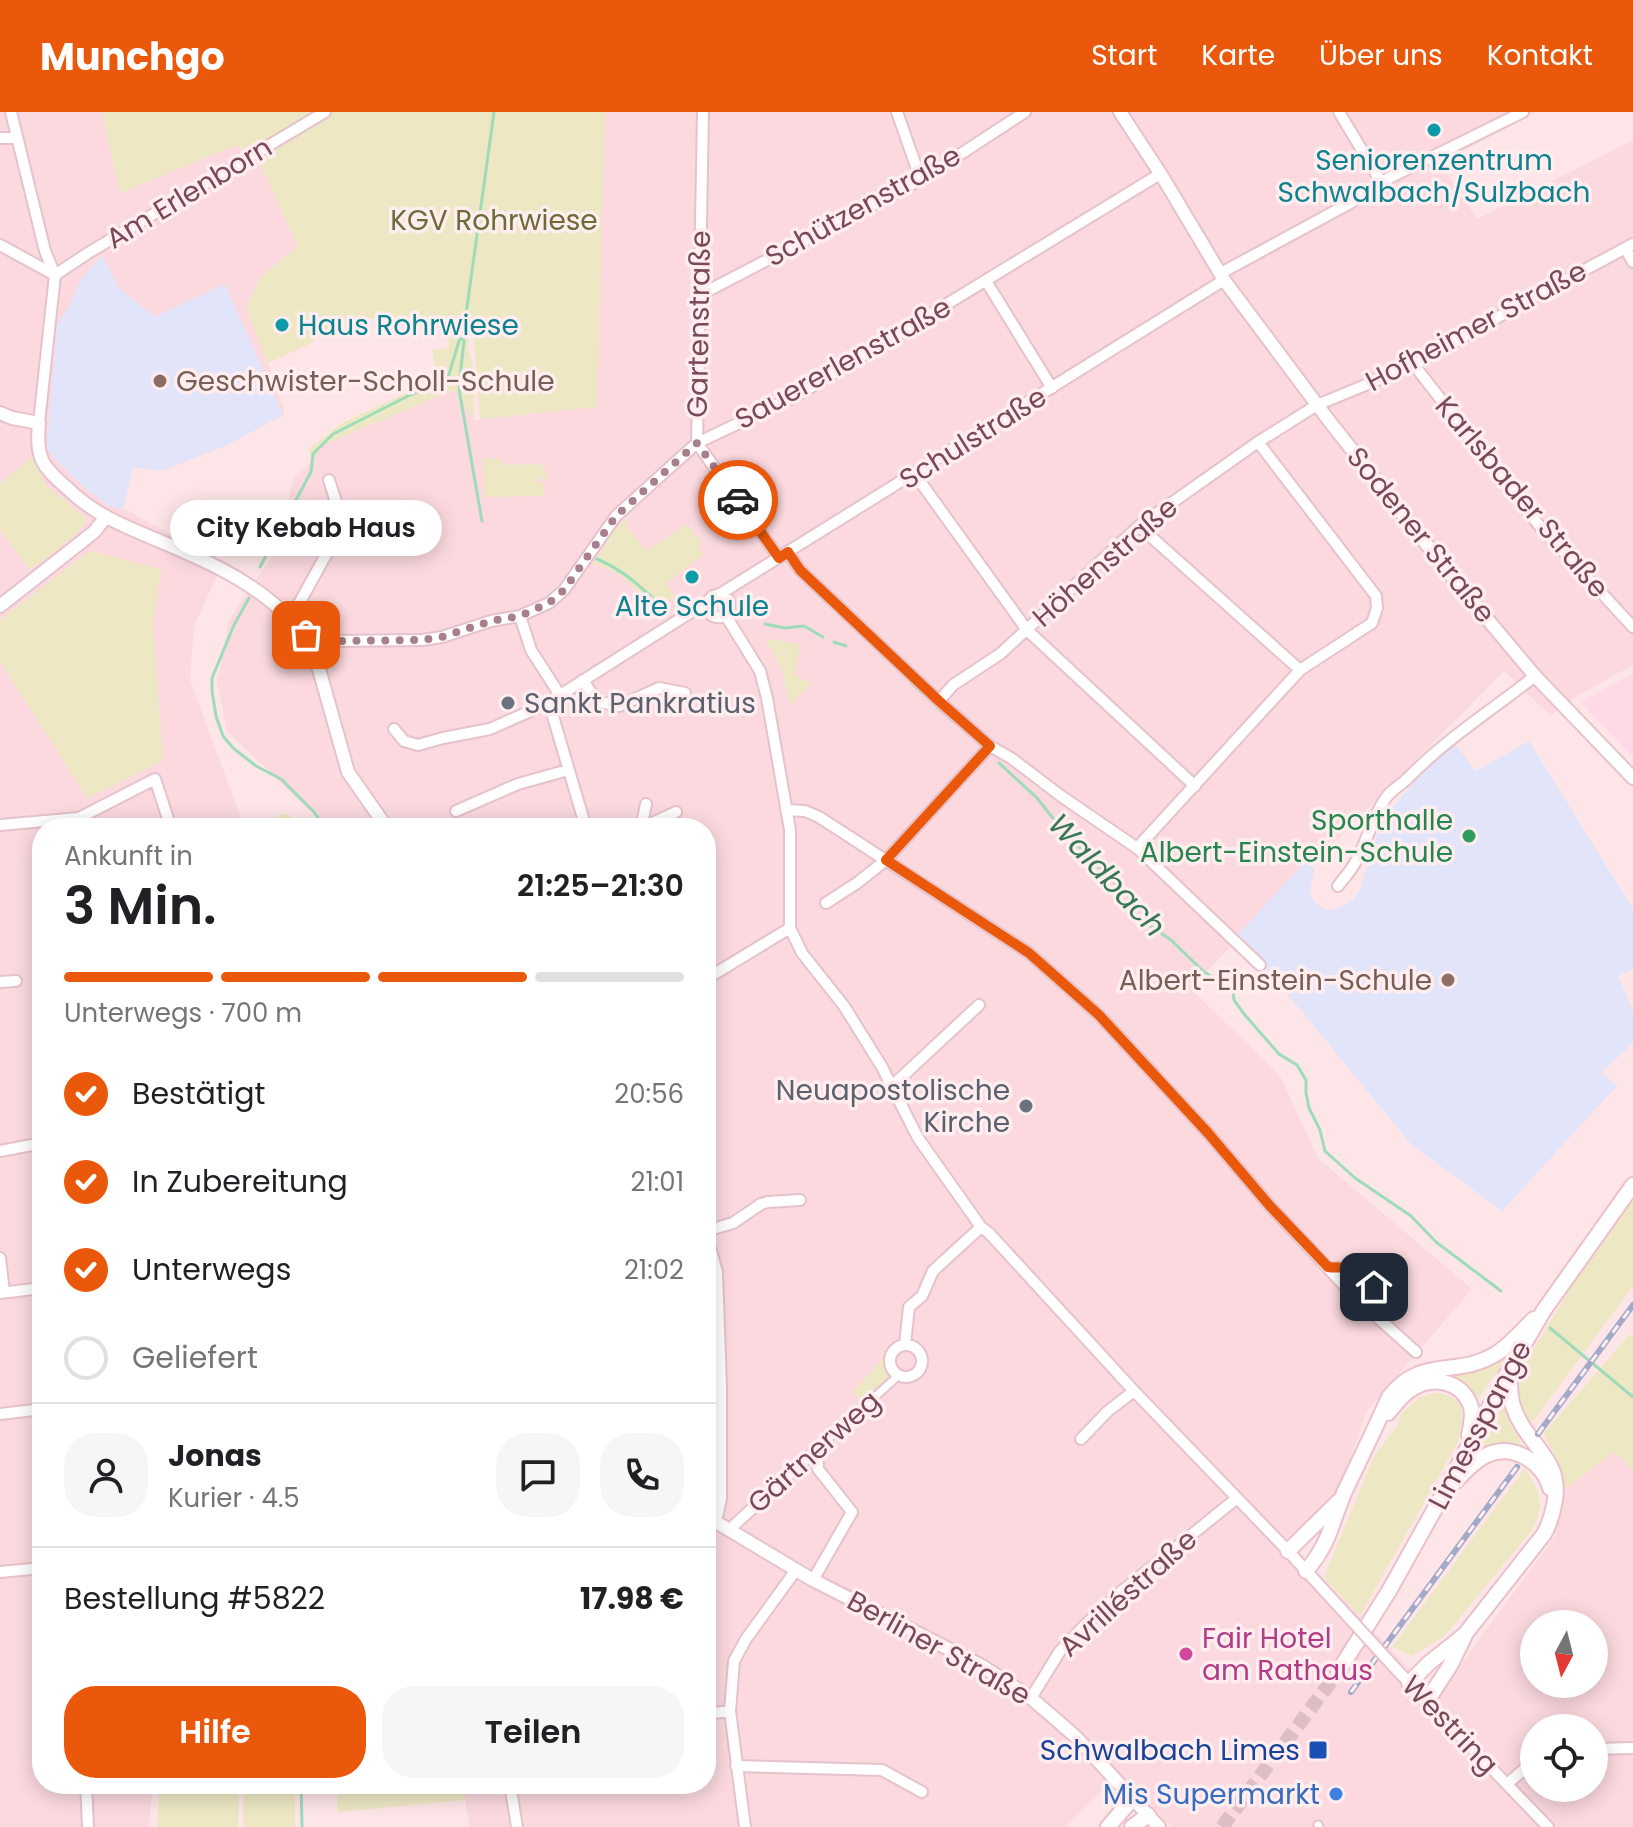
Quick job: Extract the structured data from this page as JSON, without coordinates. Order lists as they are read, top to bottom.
{
  "streets": {
    "main road": ["Limesspange"],
    "street": [
      "Am Erlenborn",
      "Schützenstraße",
      "Gartenstraße",
      "Hofheimer Straße",
      "Sauererlenstraße",
      "Schulstraße",
      "Karlsbader Straße",
      "Sodener Straße",
      "Höhenstraße",
      "Gärtnerweg",
      "Avrilléstraße",
      "Berliner Straße",
      "Westring"
    ]
  },
  "crossings": [
    ["Schützenstraße", "Gartenstraße"],
    ["Gartenstraße", "Sauererlenstraße"],
    ["Gartenstraße", "Schulstraße"],
    ["Gartenstraße", "Höhenstraße"],
    ["Hofheimer Straße", "Karlsbader Straße"],
    ["Hofheimer Straße", "Sodener Straße"],
    ["Hofheimer Straße", "Höhenstraße"],
    ["Sauererlenstraße", "Sodener Straße"],
    ["Schulstraße", "Sodener Straße"],
    ["Sodener Straße", "Höhenstraße"],
    ["Gärtnerweg", "Berliner Straße"],
    ["Avrilléstraße", "Berliner Straße"],
    ["Avrilléstraße", "Westring"]
  ],
  "water": ["Waldbach"],
  "parks": ["KGV Rohrwiese"],
  "places": {
    "other": [
      "Seniorenzentrum Schwalbach/Sulzbach",
      "Haus Rohrwiese",
      "Geschwister-Scholl-Schule",
      "Alte Schule",
      "City Kebab Haus",
      "Sankt Pankratius",
      "Sporthalle Albert-Einstein-Schule",
      "Albert-Einstein-Schule",
      "Neuapostolische Kirche",
      "Fair Hotel am Rathaus",
      "Mis Supermarkt"
    ],
    "transit": ["Schwalbach Limes"]
  },
  "north": "bottom",
  "page": {
    "header": "Munchgo",
    "nav": [
      "Start",
      "Karte",
      "Über uns",
      "Kontakt"
    ],
    "bubble": "City Kebab Haus",
    "heading": ["3 Min.", "Ankunft in", "21:25–21:30"],
    "panel": [
      "Jonas",
      "Kurier · 4.5",
      "Bestellung #5822",
      "17.98 €"
    ],
    "bar": "Unterwegs · 700 m",
    "list": [
      ["Bestätigt", "20:56"],
      ["In Zubereitung", "21:01"],
      ["Unterwegs", "21:02"],
      "Geliefert"
    ],
    "buttons": ["Hilfe", "Teilen"]
  }
}
